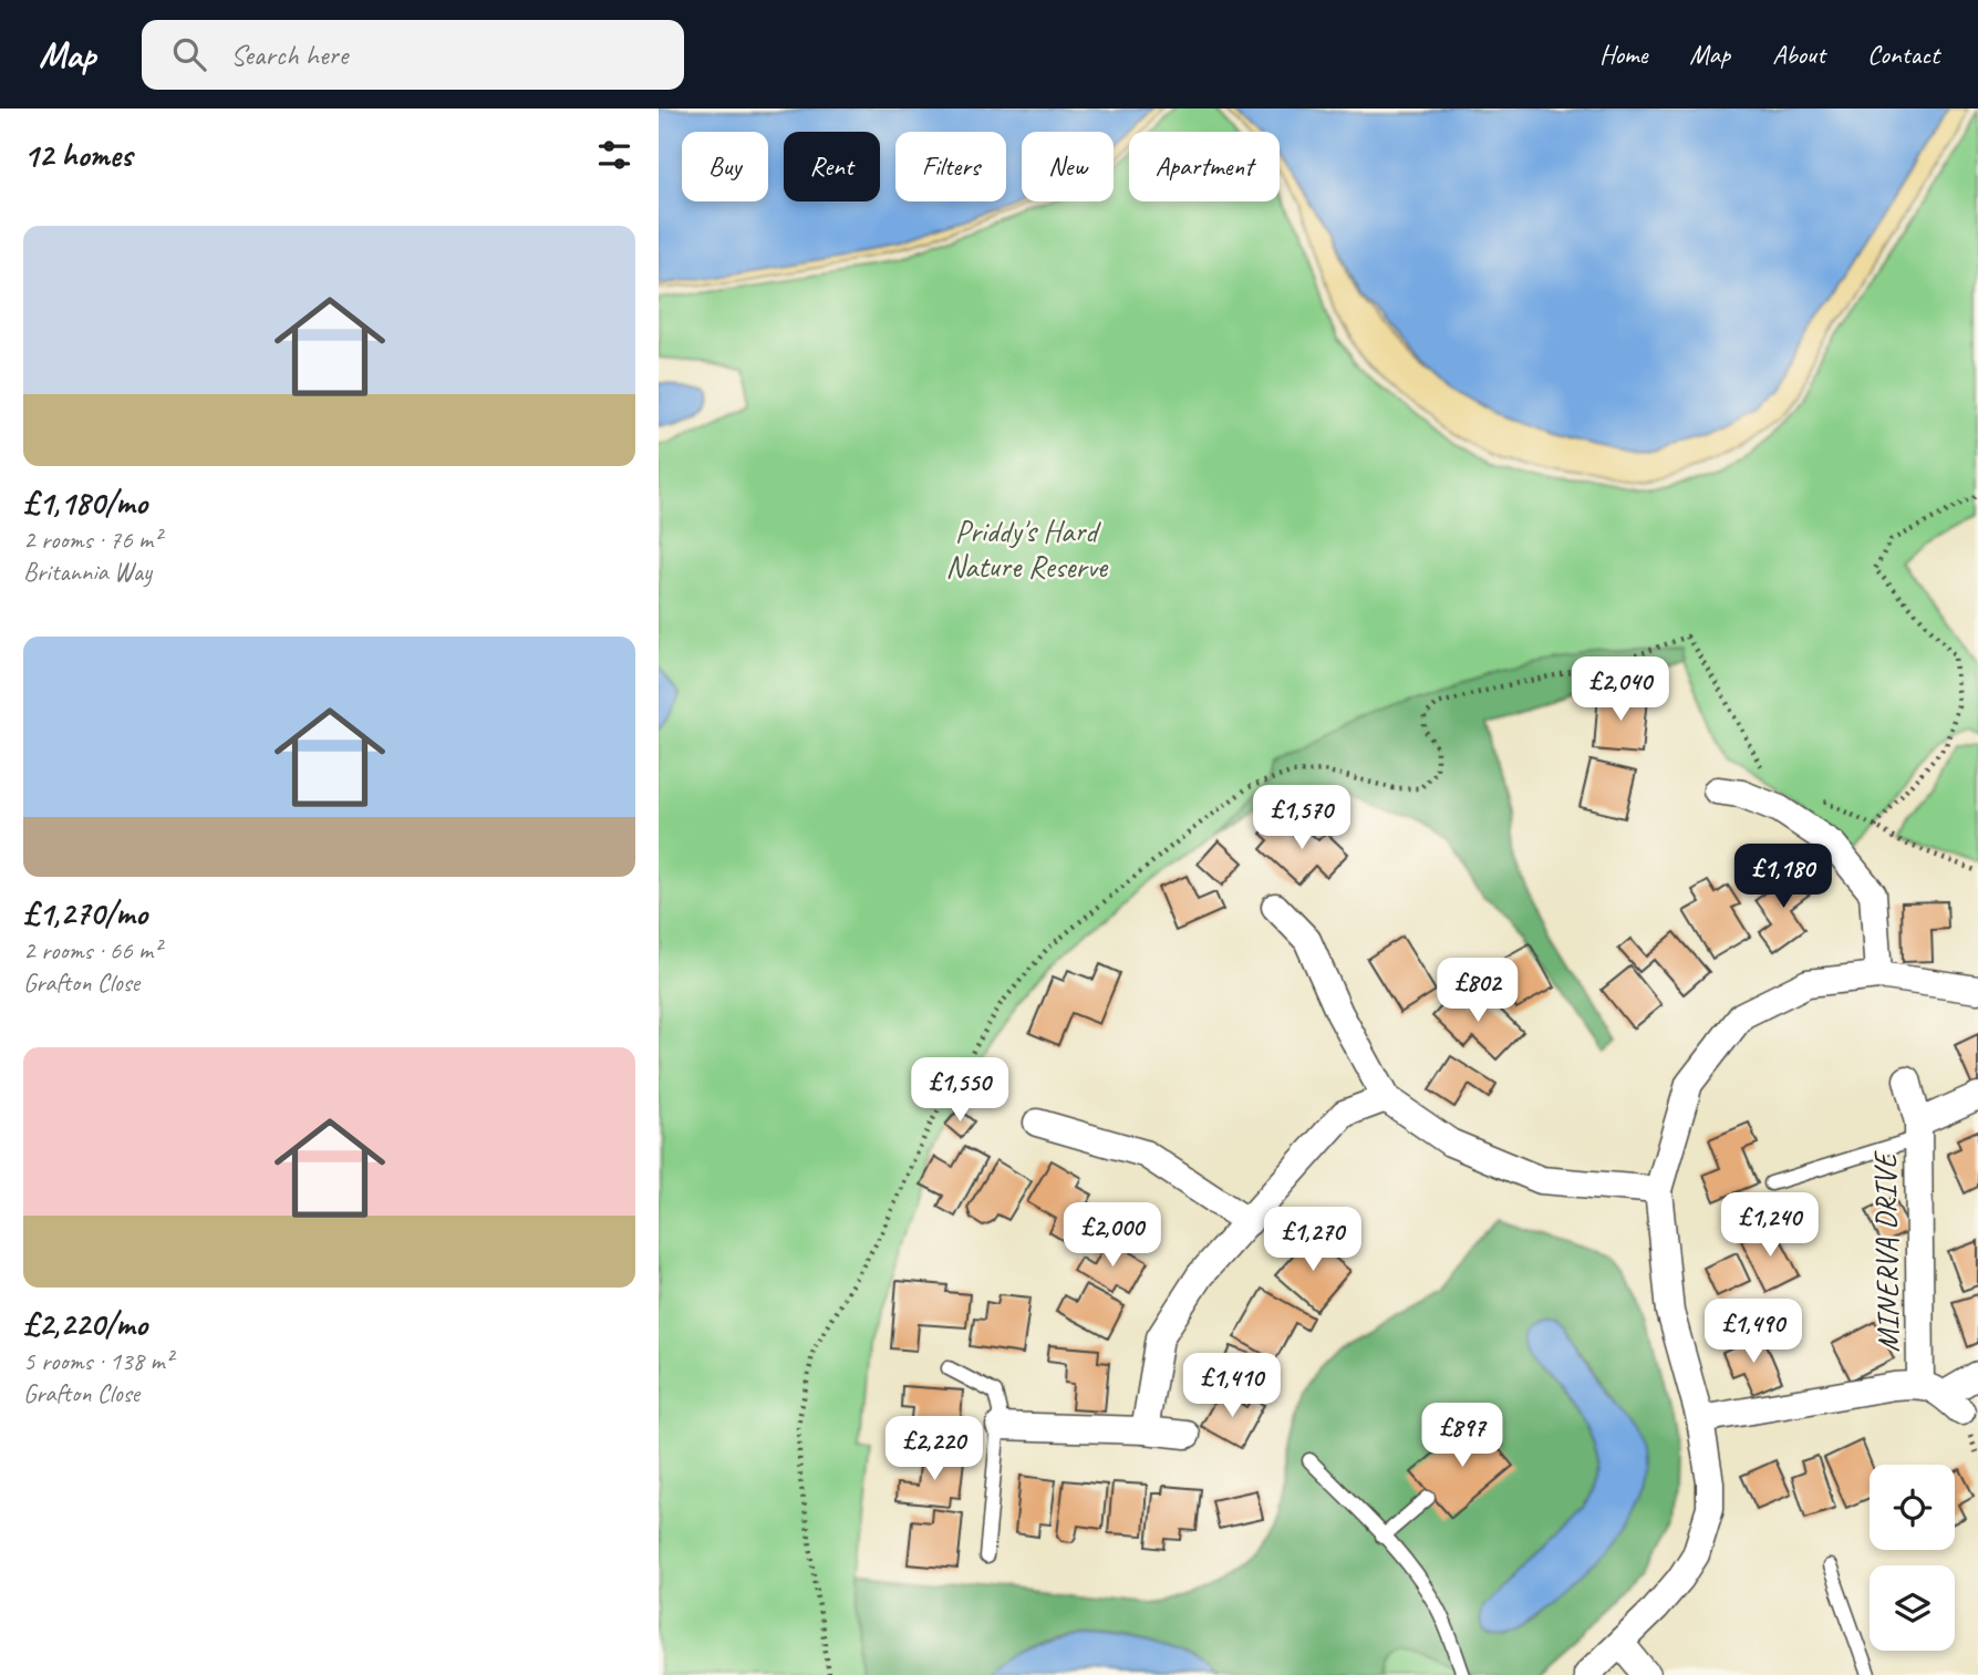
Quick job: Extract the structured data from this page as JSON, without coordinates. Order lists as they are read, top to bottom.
{
  "streets": {
    "street": ["MINERVA DRIVE"]
  },
  "parks": ["Priddy's Hard Nature Reserve"],
  "page": {
    "header": "Map",
    "search": "Search here",
    "nav": [
      "Home",
      "Map",
      "About",
      "Contact"
    ],
    "heading": "12 homes",
    "chip": [
      "Buy",
      "Rent",
      "Filters",
      "New",
      "Apartment"
    ],
    "list": [
      {
        "name": "£1,180/mo",
        "note": "2 rooms · 76 m² · Britannia Way"
      },
      {
        "name": "£1,270/mo",
        "note": "2 rooms · 66 m² · Grafton Close"
      },
      {
        "name": "£2,220/mo",
        "note": "5 rooms · 138 m² · Grafton Close"
      }
    ],
    "price": [
      "£2,040",
      "£1,570",
      "£1,180",
      "£802",
      "£1,550",
      "£1,240",
      "£2,000",
      "£1,270",
      "£1,490",
      "£1,410",
      "£897",
      "£2,220"
    ]
  }
}
